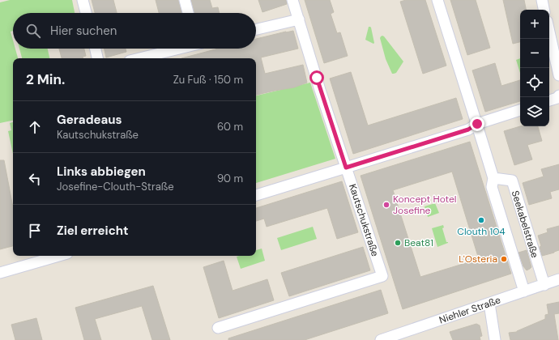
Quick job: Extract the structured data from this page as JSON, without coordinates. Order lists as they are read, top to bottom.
{
  "streets": {
    "street": ["Kautschukstraße", "Seekabelstraße", "Niehler Straße"]
  },
  "crossings": [
    ["Seekabelstraße", "Niehler Straße"]
  ],
  "places": [
    "Koncept Hotel Josefine",
    "Clouth 104",
    "Beat81",
    "L'Osteria"
  ],
  "page": {
    "map_buttons": ["+", "−"],
    "search": "Hier suchen",
    "heading": ["2 Min.", "Zu Fuß · 150 m"],
    "list": [
      ["Geradeaus", "Kautschukstraße", "60 m"],
      ["Links abbiegen", "Josefine-Clouth-Straße", "90 m"],
      "Ziel erreicht"
    ]
  }
}
